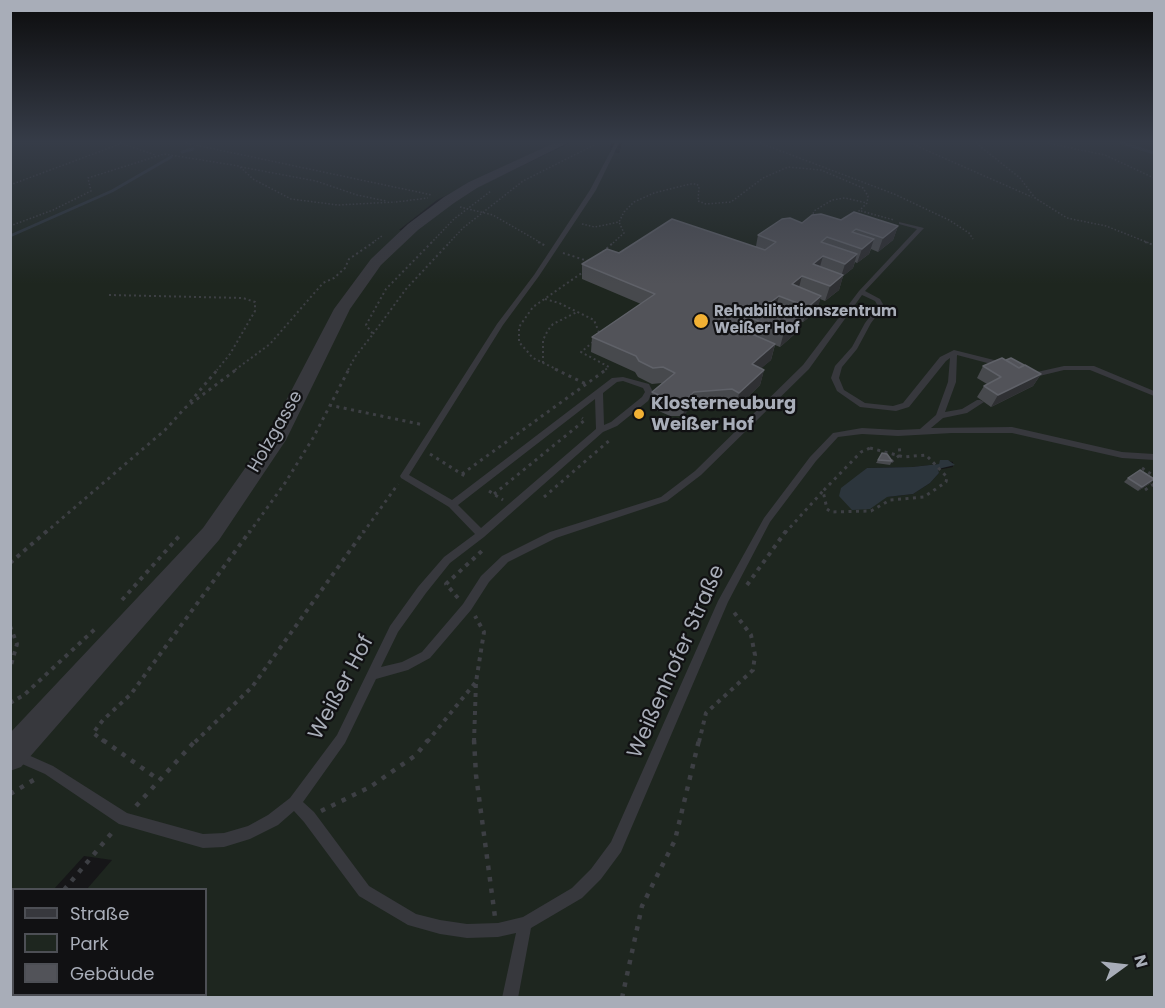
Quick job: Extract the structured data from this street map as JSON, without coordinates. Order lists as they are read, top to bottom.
{
  "streets": {
    "street": ["Holzgasse"],
    "lane": ["Weißenhofer Straße", "Weißer Hof"]
  },
  "crossings": [
    ["Holzgasse", "Weißer Hof"],
    ["Weißenhofer Straße", "Weißer Hof"]
  ],
  "places": ["Rehabilitationszentrum Weißer Hof", "Klosterneuburg Weißer Hof"],
  "legend": ["Straße", "Park", "Gebäude"],
  "north": "right"
}
